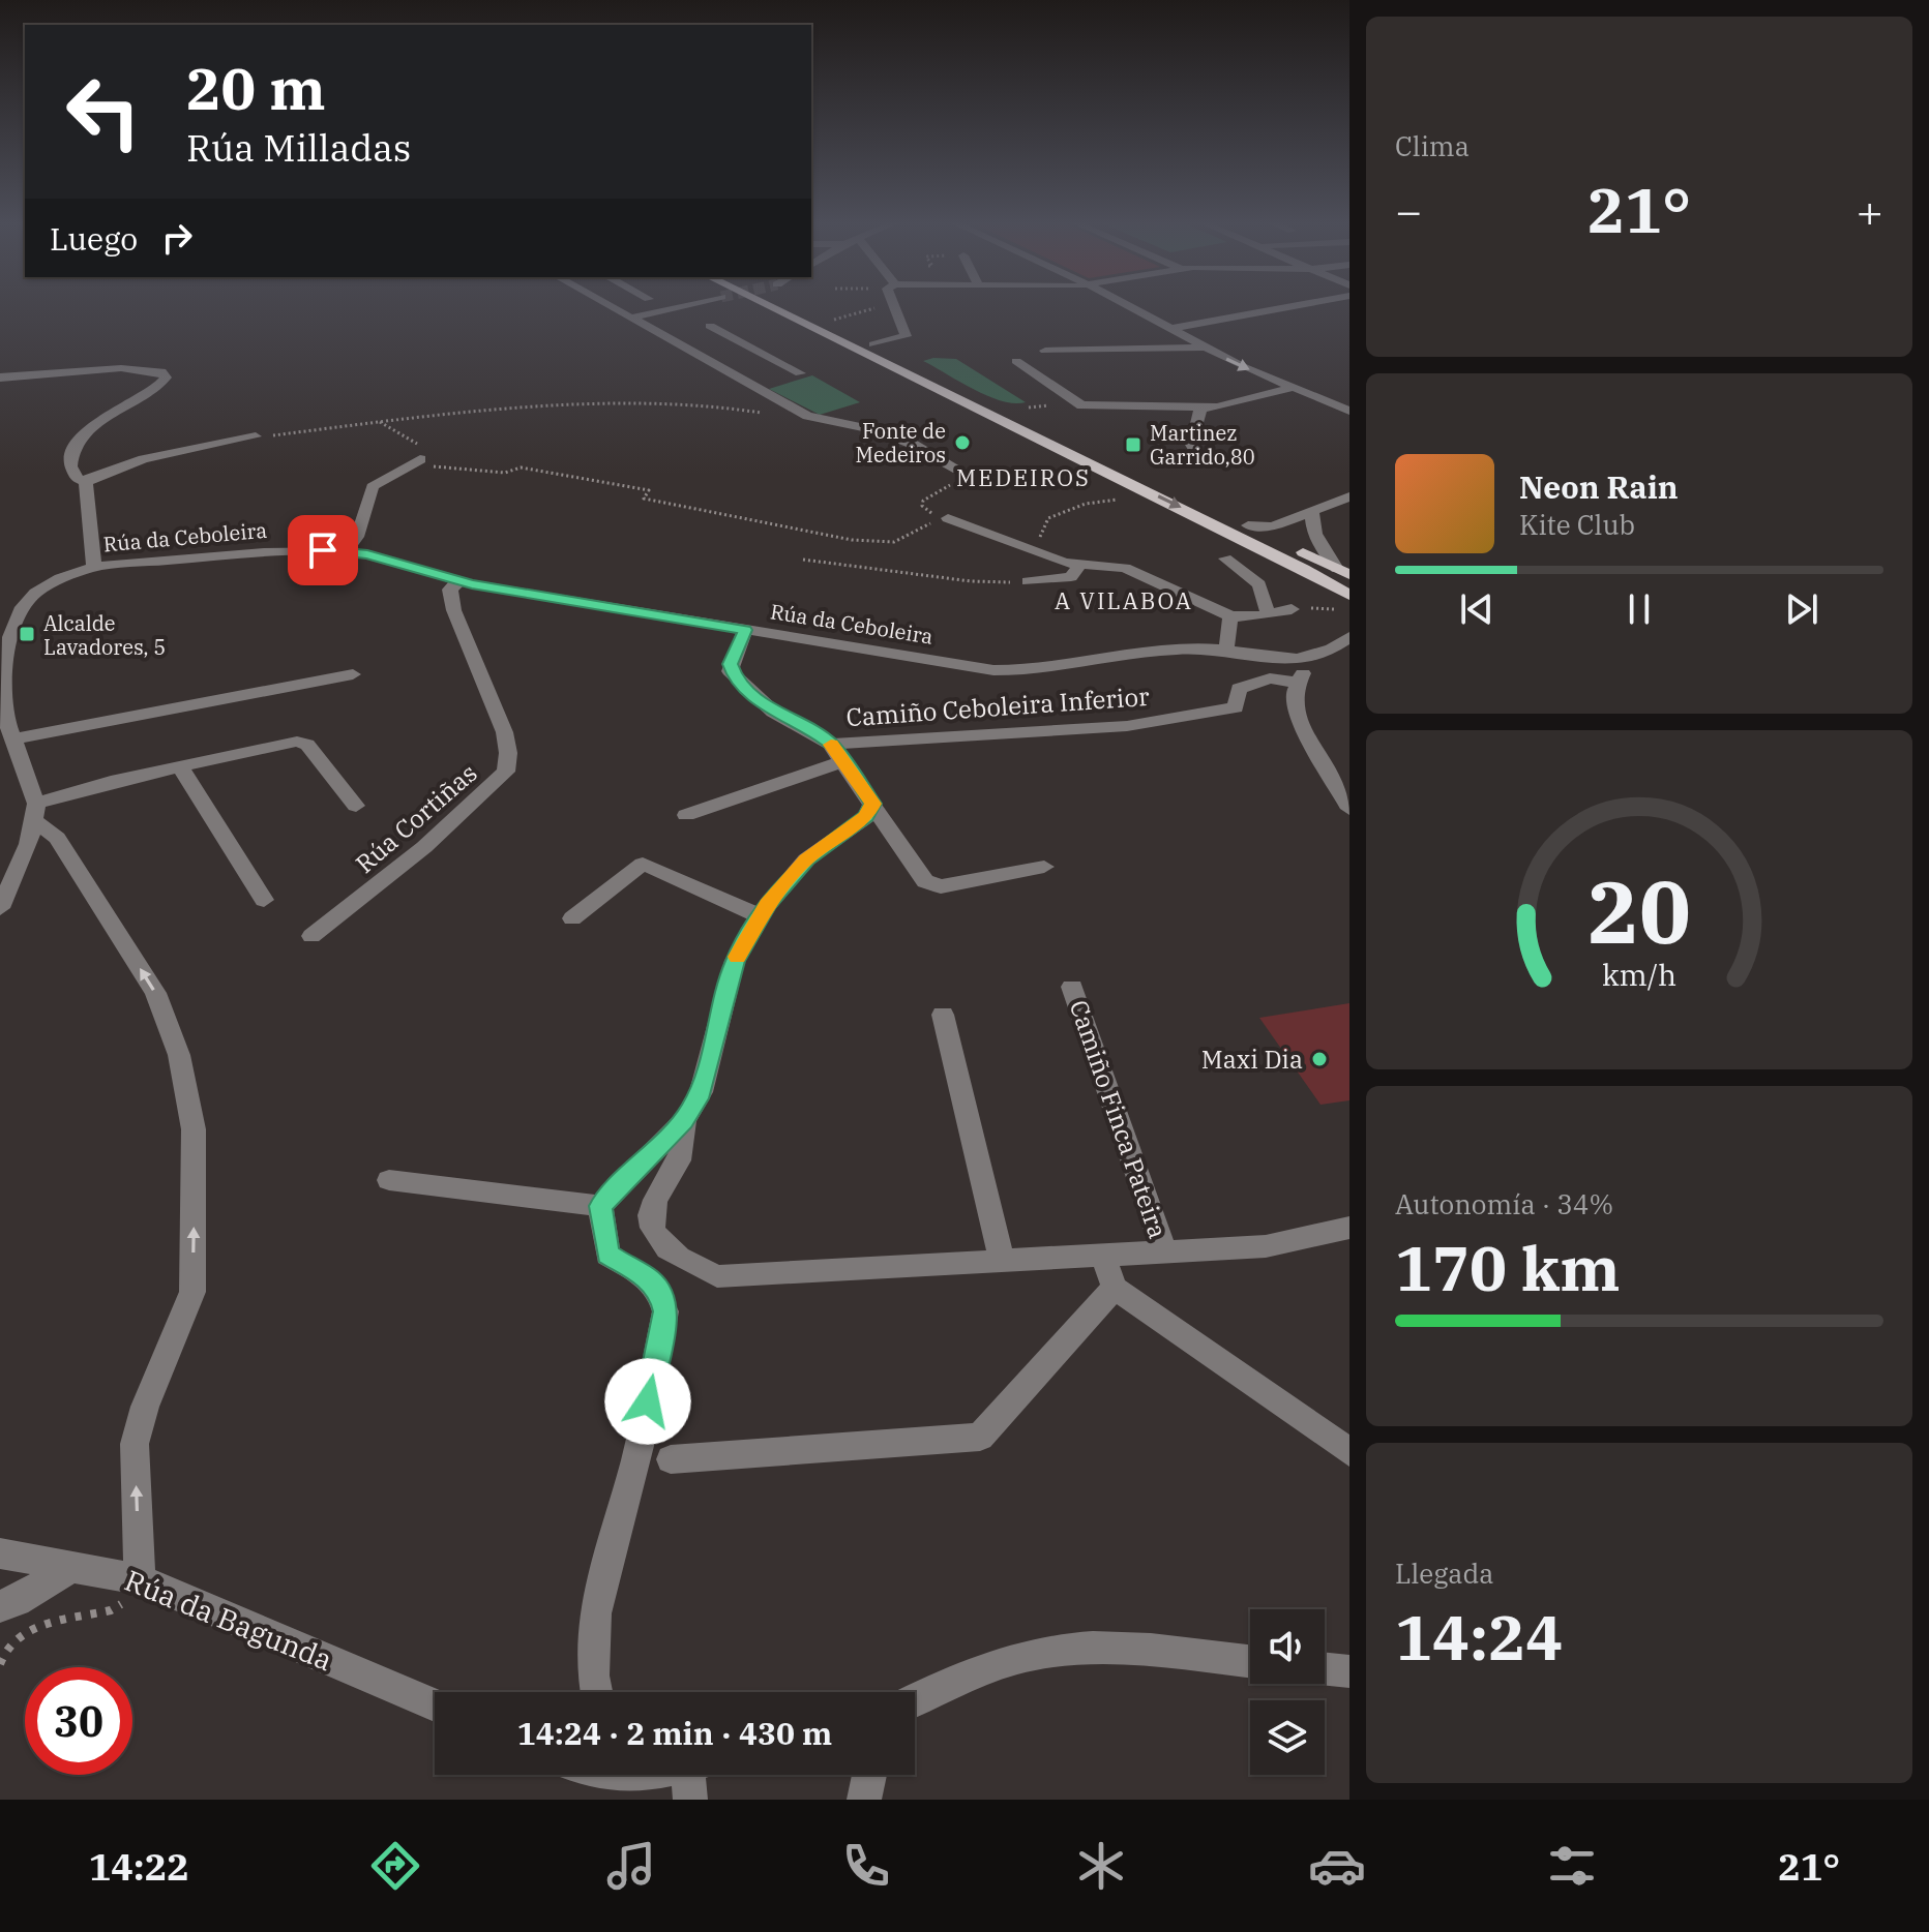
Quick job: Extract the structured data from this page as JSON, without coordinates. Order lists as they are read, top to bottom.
{
  "streets": {
    "street": [
      "Rúa da Ceboleira",
      "Camiño Ceboleira Inferior",
      "Rúa Cortiñas",
      "Camiño Finca Pateira",
      "Rúa da Bagunda"
    ]
  },
  "crossings": [
    ["Rúa da Ceboleira", "Rúa Cortiñas"]
  ],
  "districts": ["MEDEIROS", "A VILABOA"],
  "places": {
    "other": ["Fonte de Medeiros", "Maxi Dia"],
    "transit": ["Martinez Garrido,80", "Alcalde Lavadores, 5"]
  },
  "page": {
    "tile": [
      "Clima",
      ["Autonomía · 34%", "170 km"],
      ["Llegada", "14:24"]
    ],
    "turn": ["20 m", "Rúa Milladas"],
    "heat": ["−", "21°", "+"],
    "then": "Luego",
    "song": ["Neon Rain", "Kite Club"],
    "limit": "30",
    "trip": "14:24 · 2 min · 430 m",
    "tabs": ["14:22", "21°"],
    "gauge": ["20", "km/h"]
  }
}
